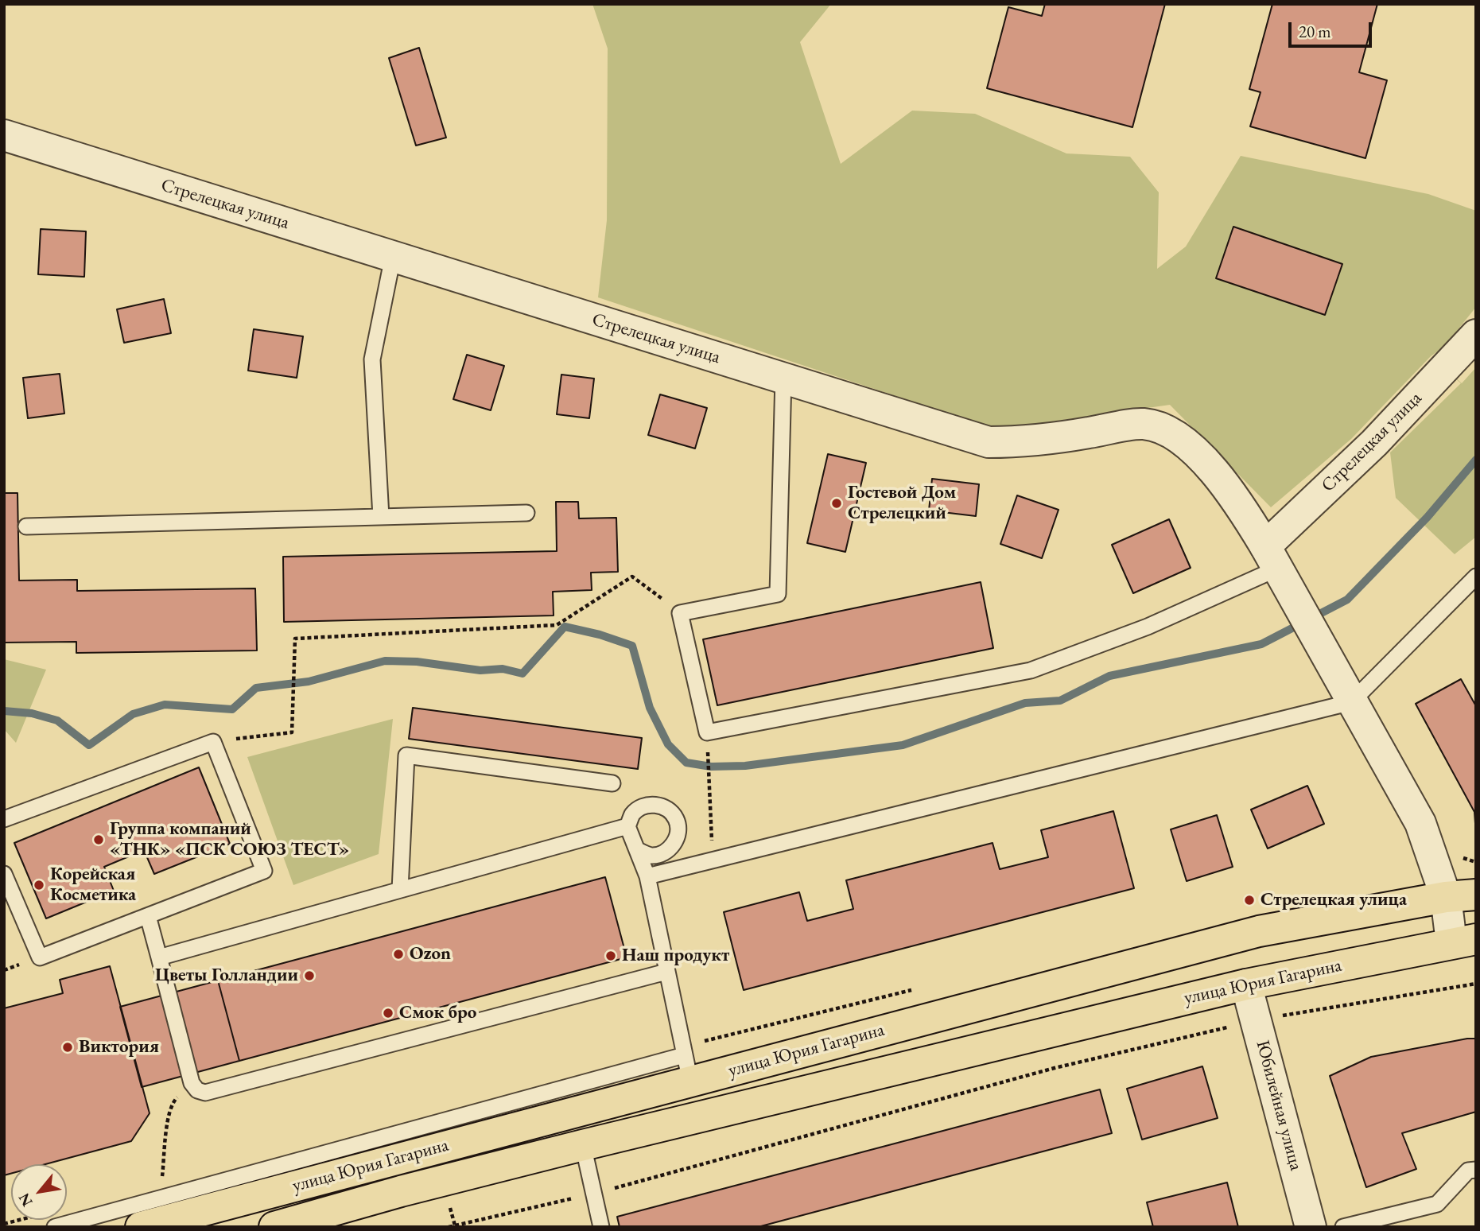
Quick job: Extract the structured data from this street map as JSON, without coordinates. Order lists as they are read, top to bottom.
{
  "streets": {
    "main road": ["улица Юрия Гагарина"],
    "street": ["Стрелецкая улица", "Юбилейная улица"]
  },
  "crossings": [
    ["Стрелецкая улица", "улица Юрия Гагарина"],
    ["улица Юрия Гагарина", "Юбилейная улица"]
  ],
  "places": [
    "Гостевой Дом Стрелецкий",
    "Группа компаний «ТНК» «ПСК СОЮЗ ТЕСТ»",
    "Корейская Косметика",
    "Стрелецкая улица",
    "Ozon",
    "Наш продукт",
    "Цветы Голландии",
    "Смок бро",
    "Виктория"
  ],
  "scale_bar": "20 m",
  "north": "bottom left"
}
